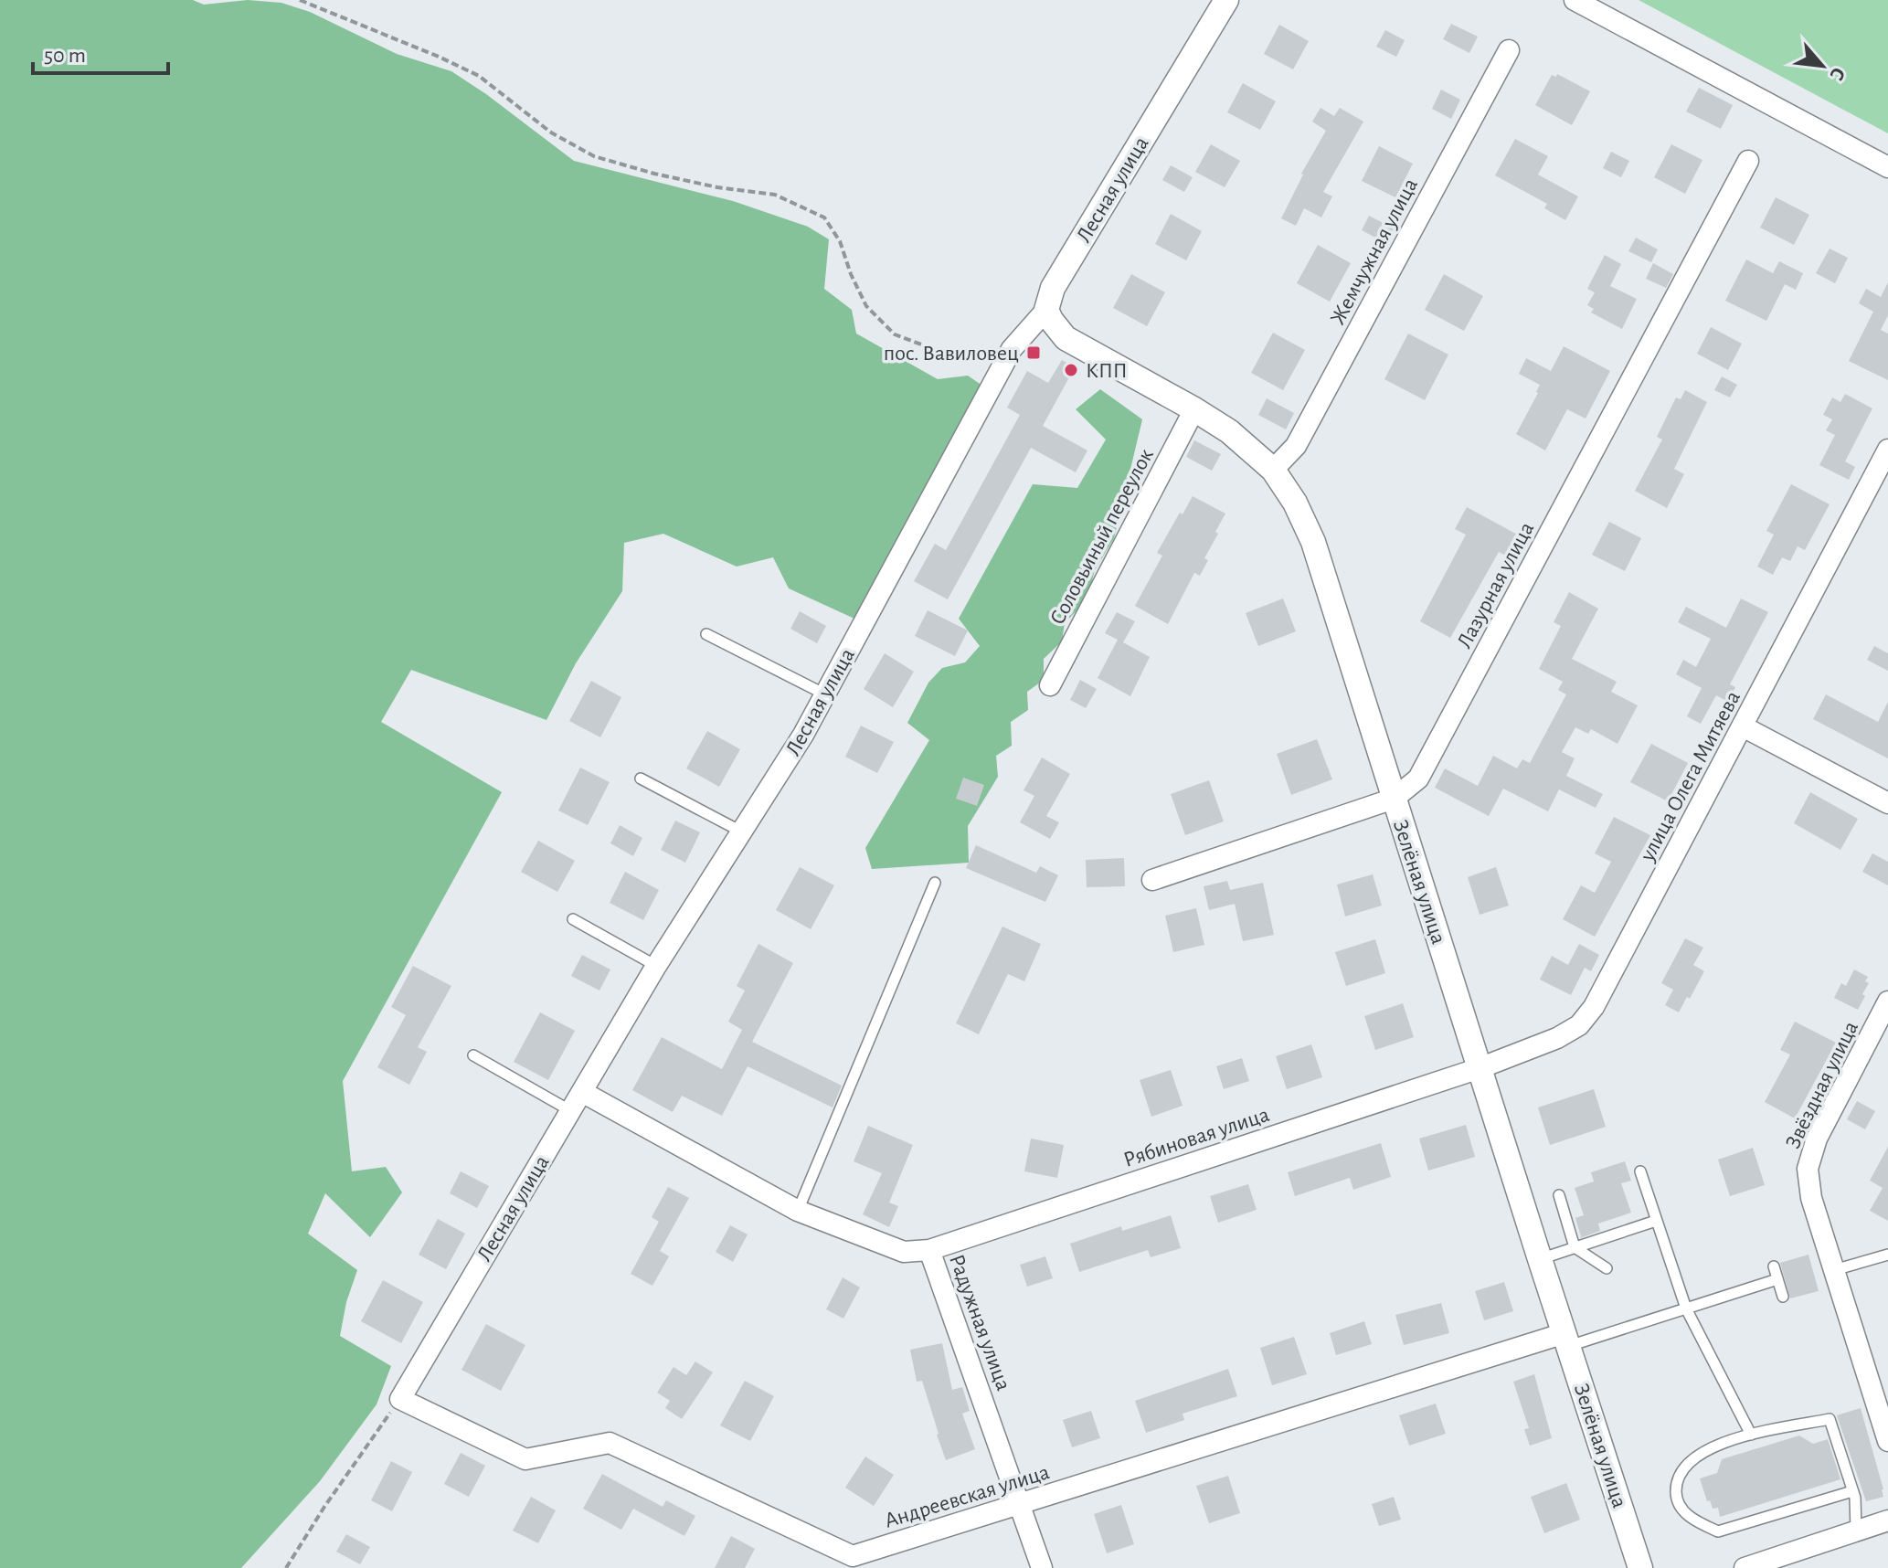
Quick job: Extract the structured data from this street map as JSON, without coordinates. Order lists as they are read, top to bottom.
{
  "streets": {
    "street": [
      "Лесная улица",
      "Жемчужная улица",
      "Соловьиный переулок",
      "Лазурная улица",
      "улица Олега Митяева",
      "Зелёная улица",
      "Звёздная улица",
      "Рябиновая улица",
      "Радужная улица",
      "Андреевская улица"
    ]
  },
  "crossings": [
    ["Лесная улица", "Зелёная улица"],
    ["Лесная улица", "Радужная улица"],
    ["Лесная улица", "Андреевская улица"],
    ["Жемчужная улица", "Зелёная улица"],
    ["Соловьиный переулок", "Зелёная улица"],
    ["Лазурная улица", "Зелёная улица"],
    ["улица Олега Митяева", "Зелёная улица"],
    ["улица Олега Митяева", "Рябиновая улица"],
    ["Зелёная улица", "Рябиновая улица"],
    ["Зелёная улица", "Андреевская улица"],
    ["Рябиновая улица", "Радужная улица"],
    ["Радужная улица", "Андреевская улица"]
  ],
  "places": {
    "transit": ["пос. Вавиловец"],
    "other": ["КПП"]
  },
  "scale_bar": "50 m",
  "north": "bottom right"
}
